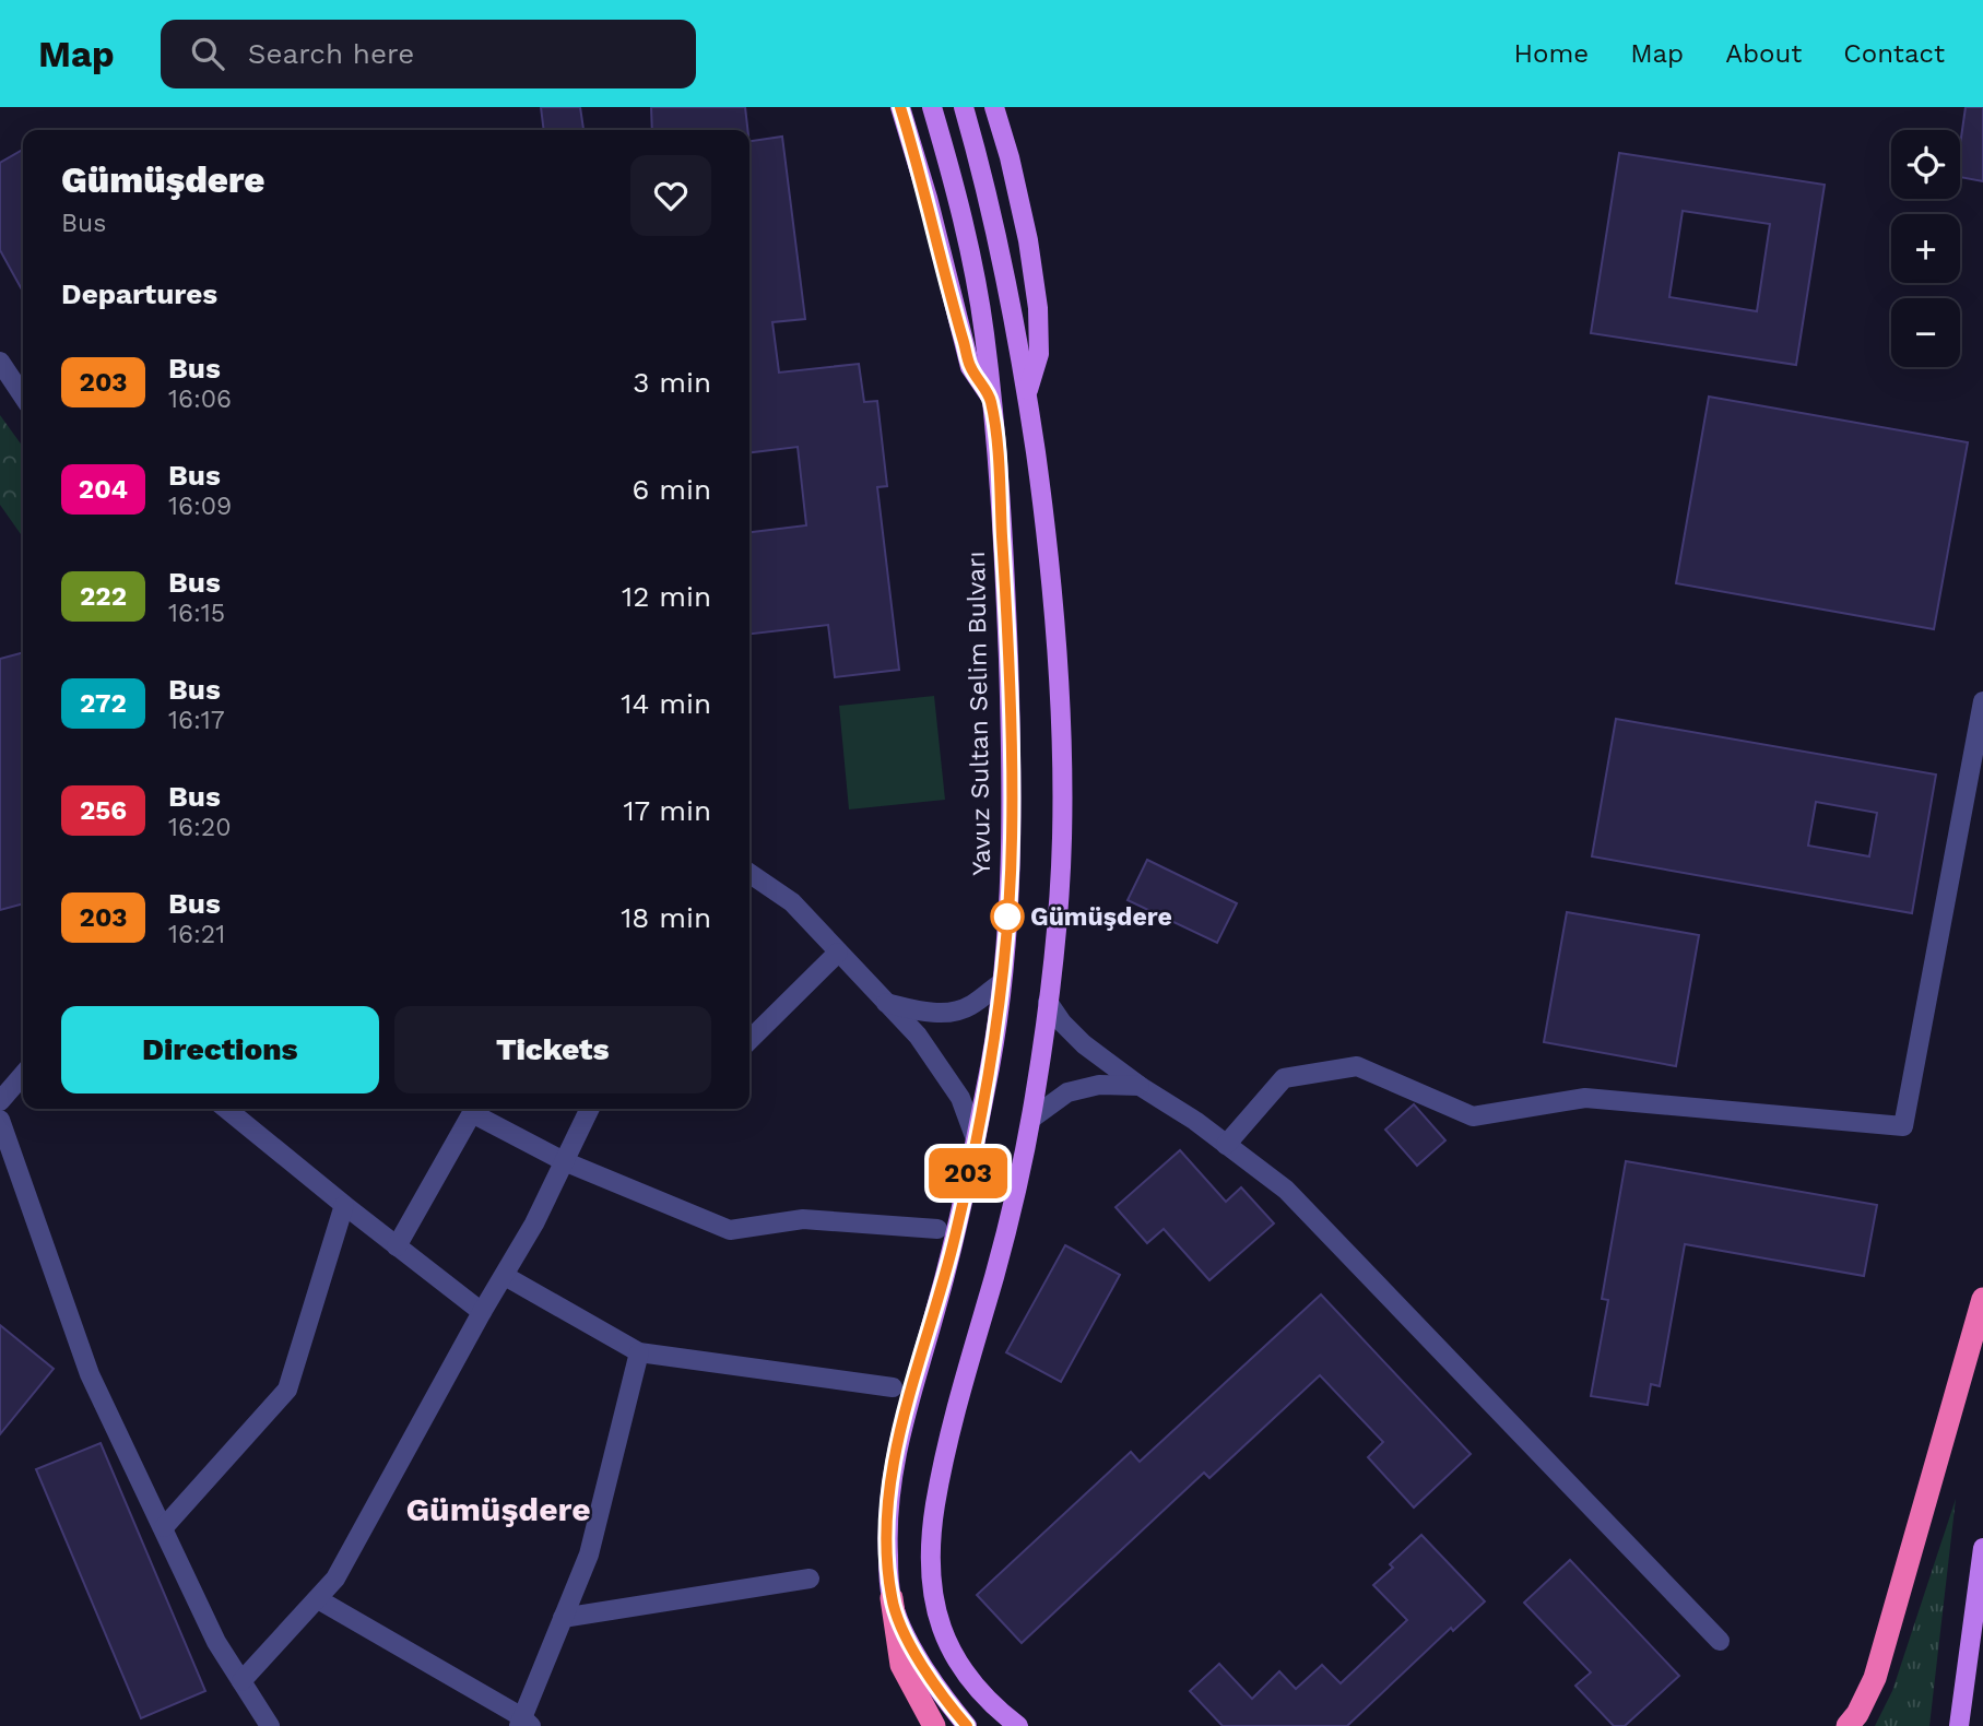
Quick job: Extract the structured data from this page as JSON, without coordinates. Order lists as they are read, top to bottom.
{
  "streets": {
    "main road": ["Yavuz Sultan Selim Bulvarı"]
  },
  "districts": ["Gümüşdere"],
  "places": ["Gümüşdere"],
  "lines": ["bus line 203"],
  "page": {
    "header": "Map",
    "search": "Search here",
    "nav": [
      "Home",
      "Map",
      "About",
      "Contact"
    ],
    "on_map": "203",
    "map_buttons": ["+", "−"],
    "heading": [
      ["Gümüşdere", "Bus"],
      "Departures"
    ],
    "list": [
      {
        "mark": "203",
        "name": "Bus",
        "note": "16:06",
        "value": "3 min"
      },
      {
        "mark": "204",
        "name": "Bus",
        "note": "16:09",
        "value": "6 min"
      },
      {
        "mark": "222",
        "name": "Bus",
        "note": "16:15",
        "value": "12 min"
      },
      {
        "mark": "272",
        "name": "Bus",
        "note": "16:17",
        "value": "14 min"
      },
      {
        "mark": "256",
        "name": "Bus",
        "note": "16:20",
        "value": "17 min"
      },
      {
        "mark": "203",
        "name": "Bus",
        "note": "16:21",
        "value": "18 min"
      }
    ],
    "buttons": ["Directions", "Tickets"]
  }
}
